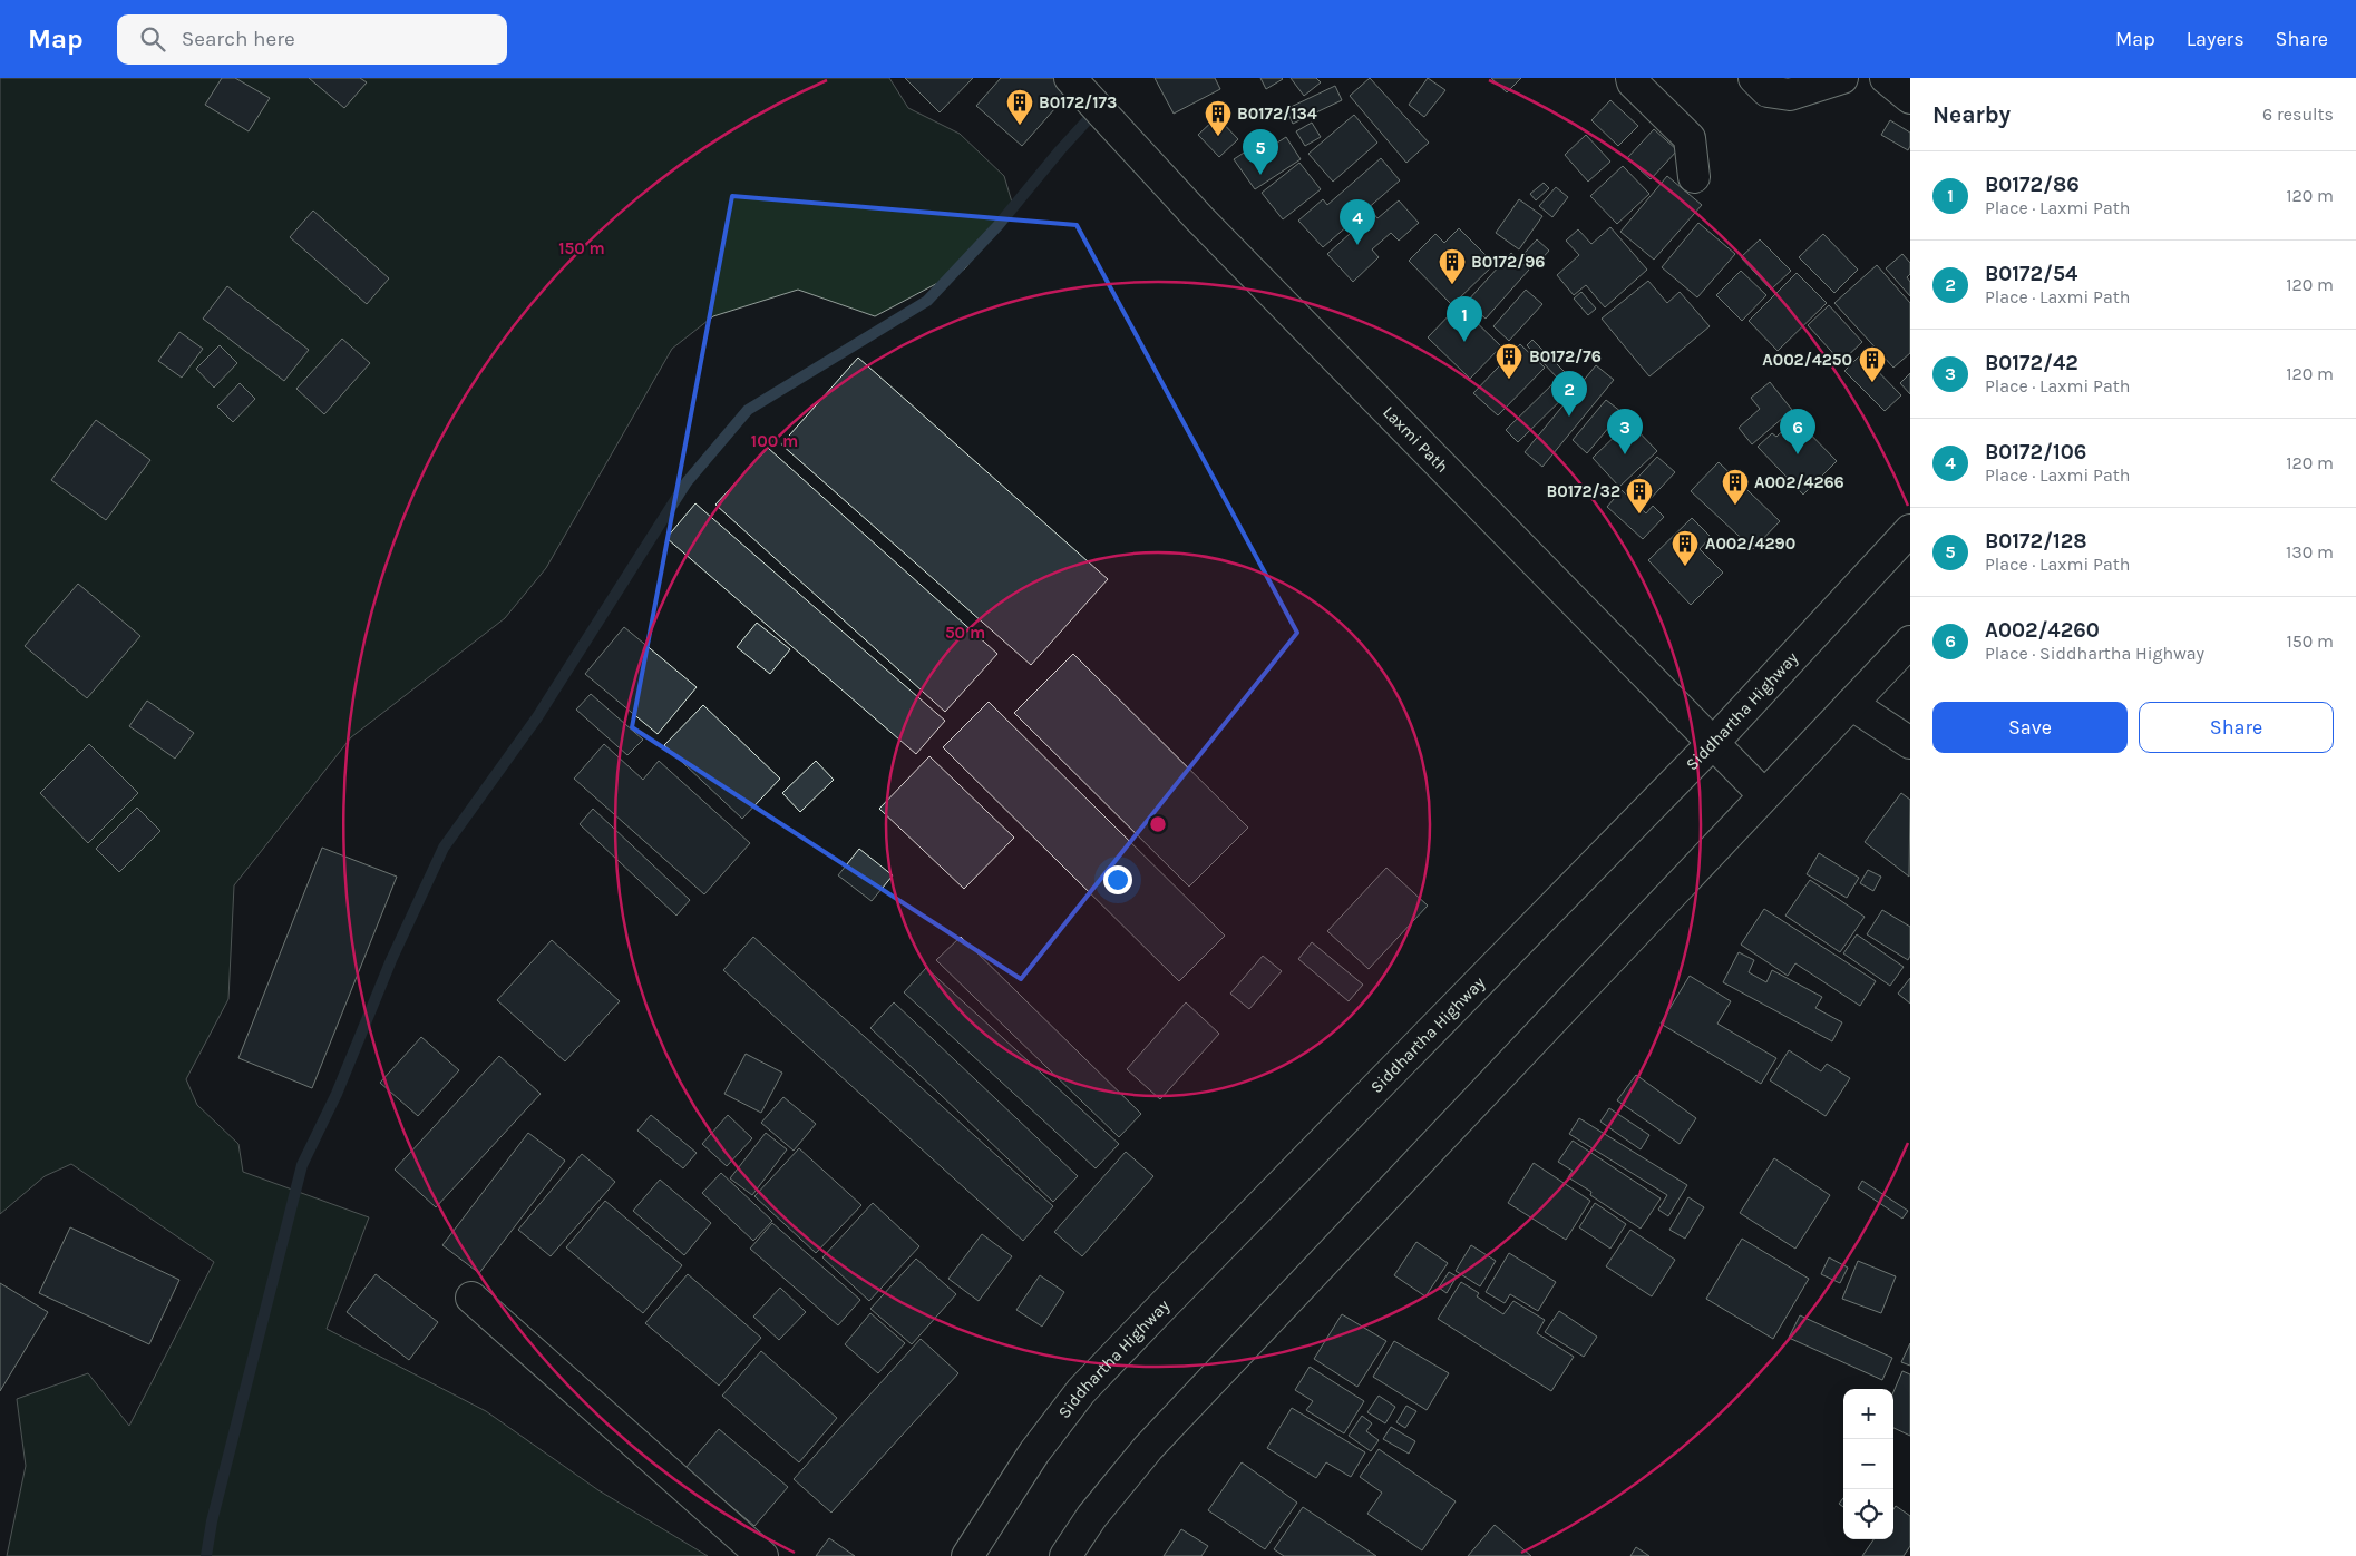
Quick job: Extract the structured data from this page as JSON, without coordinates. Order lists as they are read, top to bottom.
{
  "streets": {
    "main road": ["Laxmi Path", "Siddhartha Highway"]
  },
  "crossings": [
    ["Laxmi Path", "Siddhartha Highway"]
  ],
  "places": {
    "building": [
      "B0172/173",
      "B0172/134",
      "B0172/96",
      "B0172/76",
      "A002/4250",
      "A002/4266",
      "B0172/32",
      "A002/4290"
    ]
  },
  "page": {
    "header": "Map",
    "search": "Search here",
    "nav": ["Map", "Layers", "Share"],
    "heading": ["Nearby", "6 results"],
    "pins": [
      "5",
      "4",
      "1",
      "2",
      "3",
      "6"
    ],
    "list": [
      {
        "mark": "1",
        "name": "B0172/86",
        "note": "Place · Laxmi Path",
        "value": "120 m"
      },
      {
        "mark": "2",
        "name": "B0172/54",
        "note": "Place · Laxmi Path",
        "value": "120 m"
      },
      {
        "mark": "3",
        "name": "B0172/42",
        "note": "Place · Laxmi Path",
        "value": "120 m"
      },
      {
        "mark": "4",
        "name": "B0172/106",
        "note": "Place · Laxmi Path",
        "value": "120 m"
      },
      {
        "mark": "5",
        "name": "B0172/128",
        "note": "Place · Laxmi Path",
        "value": "130 m"
      },
      {
        "mark": "6",
        "name": "A002/4260",
        "note": "Place · Siddhartha Highway",
        "value": "150 m"
      }
    ],
    "buttons": ["Save", "Share"],
    "map_buttons": ["+", "−"]
  },
  "rings": ["150 m", "100 m", "50 m"]
}
